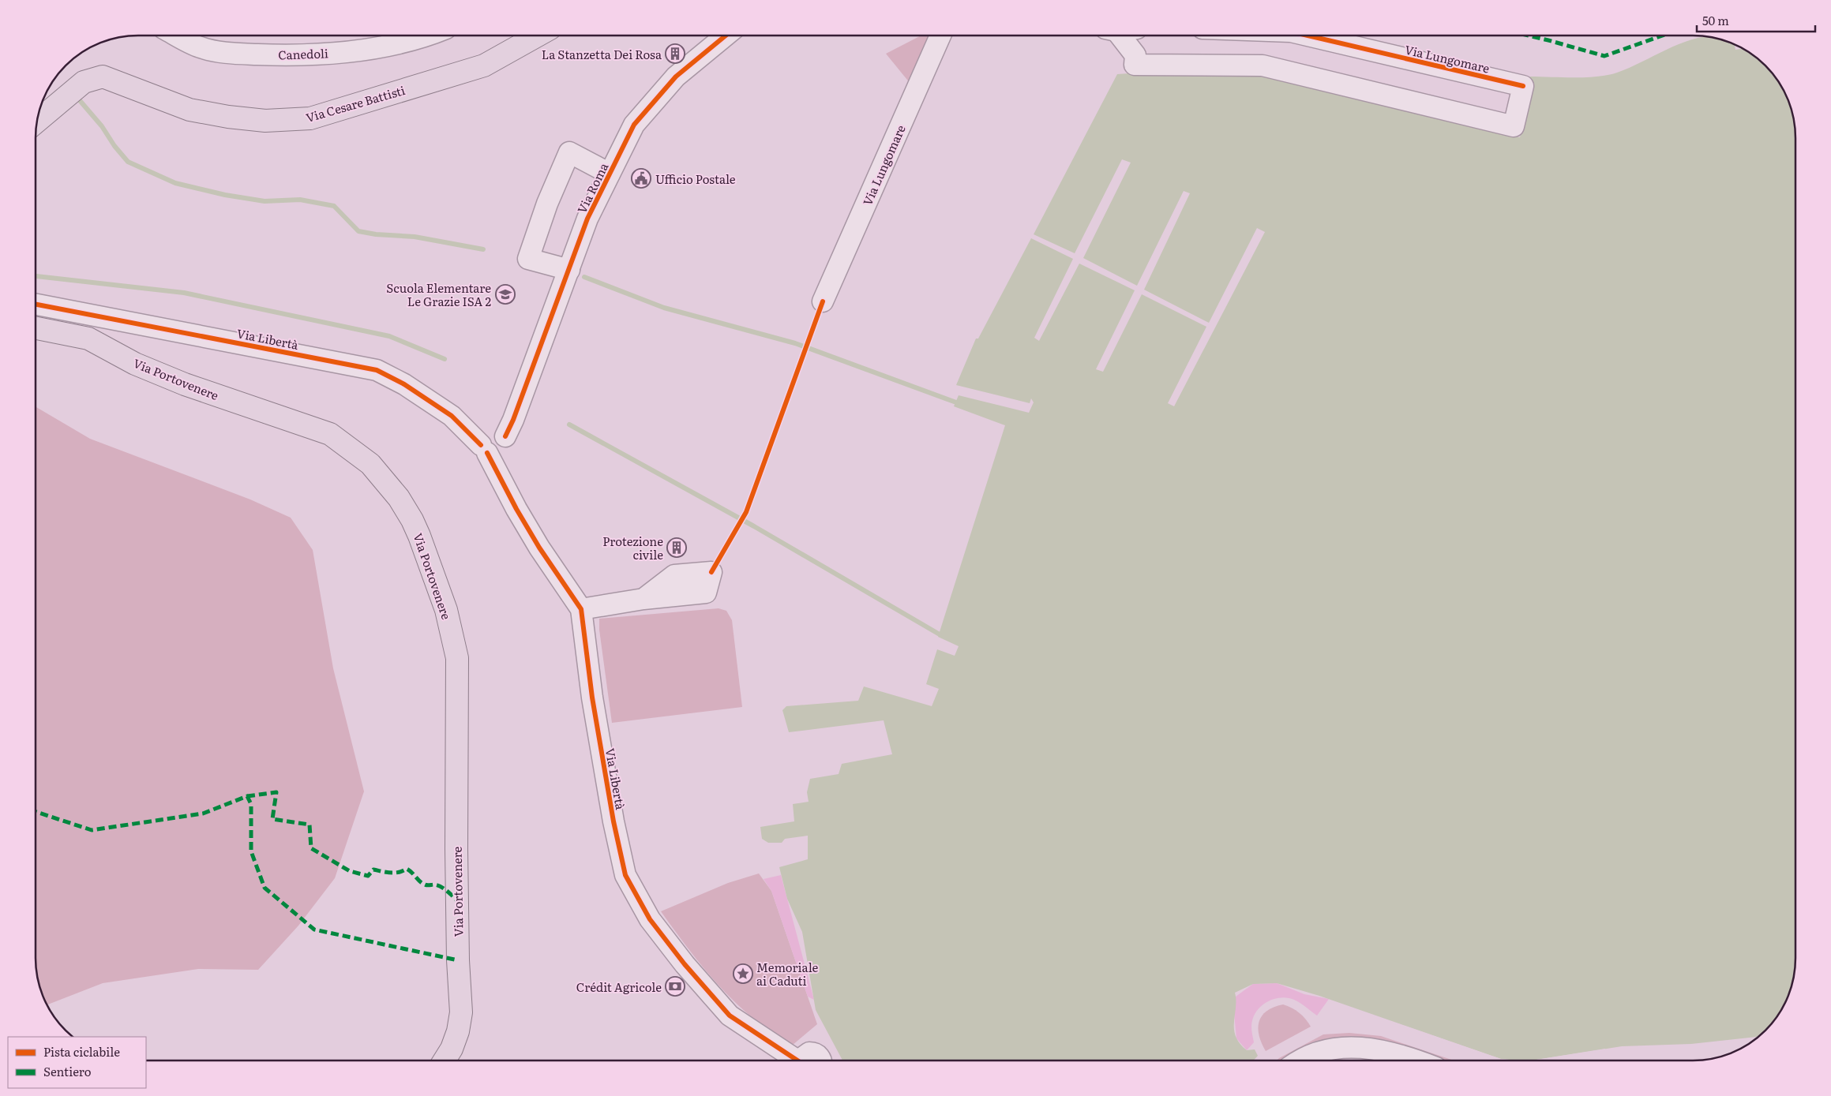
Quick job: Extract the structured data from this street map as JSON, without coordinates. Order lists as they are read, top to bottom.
{
  "streets": {
    "main road": ["Via Cesare Battisti", "Via Portovenere"],
    "street": [
      "Canedoli",
      "Via Lungomare",
      "Via Roma",
      "Via Libertà"
    ]
  },
  "crossings": [
    ["Via Roma", "Via Libertà"]
  ],
  "places": {
    "building": ["La Stanzetta Dei Rosa", "Protezione civile"],
    "public building": ["Ufficio Postale"],
    "school or university": ["Scuola Elementare Le Grazie ISA 2"],
    "place": ["Memoriale ai Caduti"],
    "bank": ["Crédit Agricole"]
  },
  "legend": ["Pista ciclabile", "Sentiero"],
  "scale_bar": "50 m"
}
